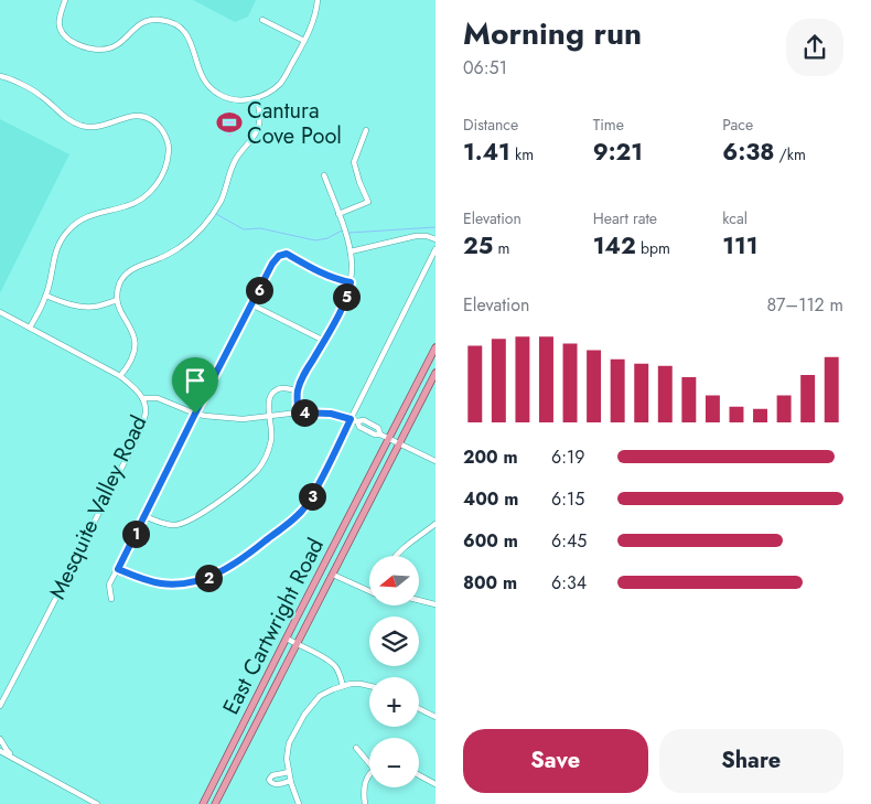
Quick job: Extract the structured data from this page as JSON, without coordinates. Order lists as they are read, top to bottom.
{
  "streets": {
    "main road": ["East Cartwright Road"],
    "street": ["Mesquite Valley Road"]
  },
  "places": {
    "sports": ["Cantura Cove Pool"]
  },
  "north": "left",
  "page": {
    "heading": ["Morning run", "06:51"],
    "stats": [
      ["Distance", "1.41 km"],
      ["Time", "9:21"],
      ["Pace", "6:38 /km"],
      ["Elevation", "25 m"],
      ["Heart rate", "142 bpm"],
      ["kcal", "111"]
    ],
    "pins": [
      "6",
      "5",
      "4",
      "3",
      "1",
      "2"
    ],
    "chart": ["Elevation", "87–112 m"],
    "list": [
      {
        "name": "200 m",
        "note": "6:19"
      },
      {
        "name": "400 m",
        "note": "6:15"
      },
      {
        "name": "600 m",
        "note": "6:45"
      },
      {
        "name": "800 m",
        "note": "6:34"
      }
    ],
    "map_buttons": ["+", "−"],
    "buttons": ["Save", "Share"]
  }
}
